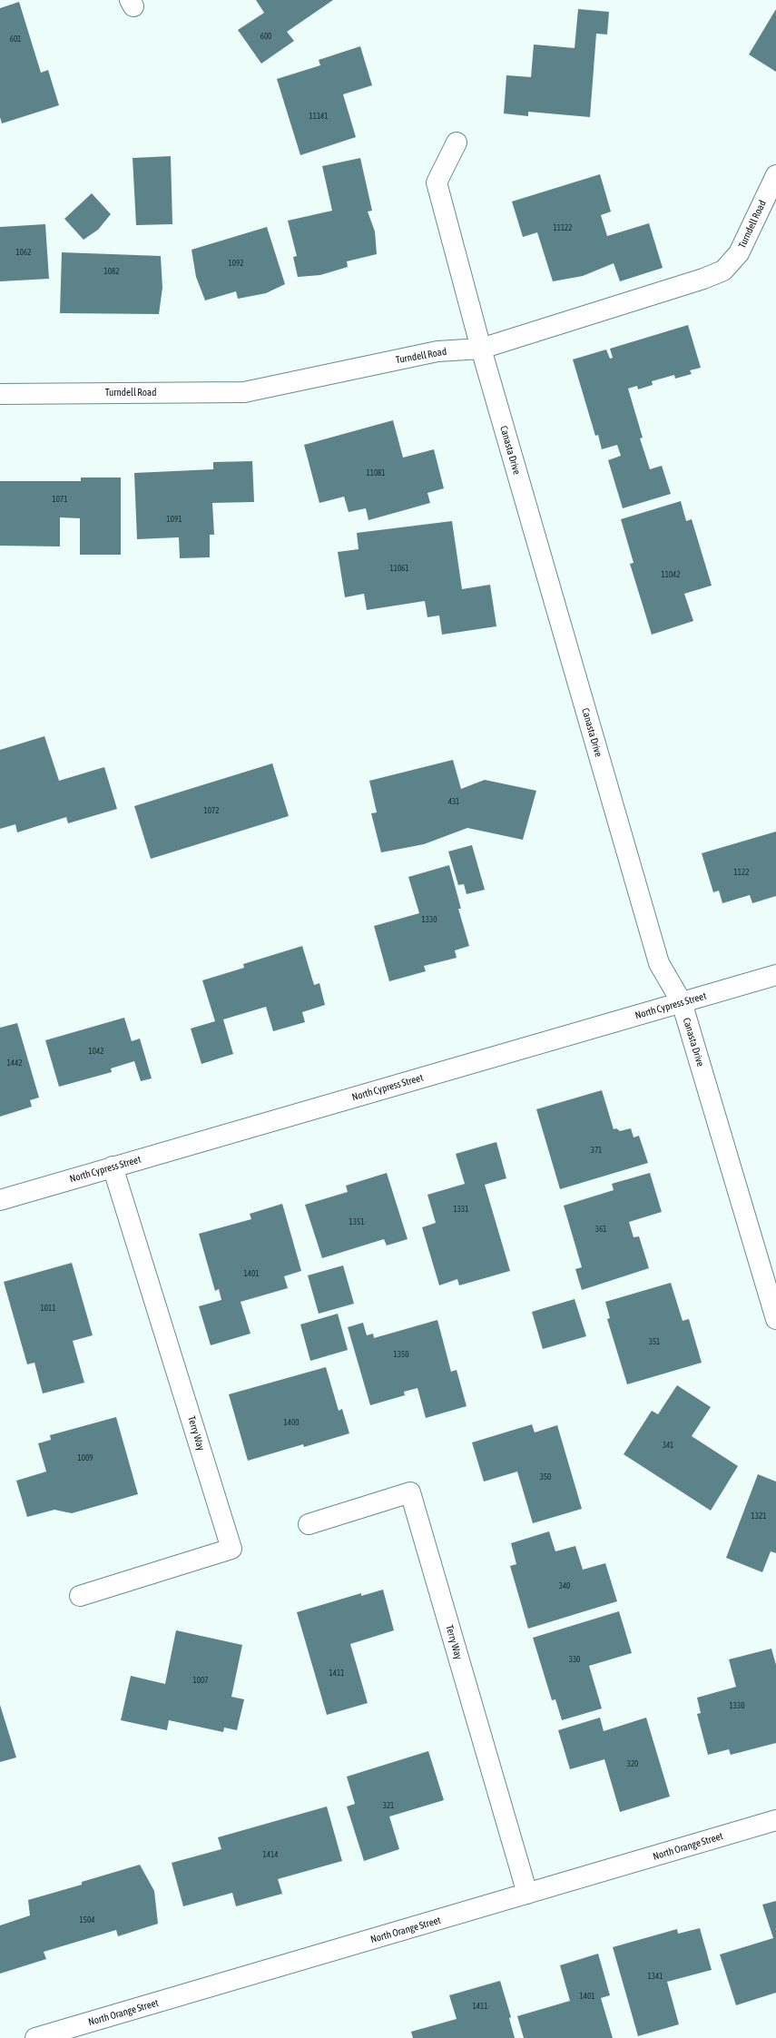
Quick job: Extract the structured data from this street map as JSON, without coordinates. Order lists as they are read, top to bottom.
{
  "streets": {
    "street": [
      "Turndell Road",
      "Canasta Drive",
      "North Cypress Street",
      "Terry Way",
      "North Orange Street"
    ]
  },
  "crossings": [
    ["Turndell Road", "Canasta Drive"],
    ["Canasta Drive", "North Cypress Street"],
    ["North Cypress Street", "Terry Way"],
    ["Terry Way", "North Orange Street"]
  ],
  "house_numbers": [
    "600",
    "601",
    "11141",
    "11122",
    "1062",
    "1092",
    "1082",
    "11081",
    "1071",
    "1091",
    "11061",
    "11042",
    "431",
    "1072",
    "1122",
    "1330",
    "1042",
    "1442",
    "371",
    "1331",
    "1351",
    "361",
    "1401",
    "1011",
    "351",
    "1350",
    "1400",
    "341",
    "1009",
    "350",
    "1321",
    "340",
    "330",
    "1411",
    "1007",
    "1330",
    "320",
    "321",
    "1414",
    "1504",
    "1341",
    "1401",
    "1411"
  ]
}
